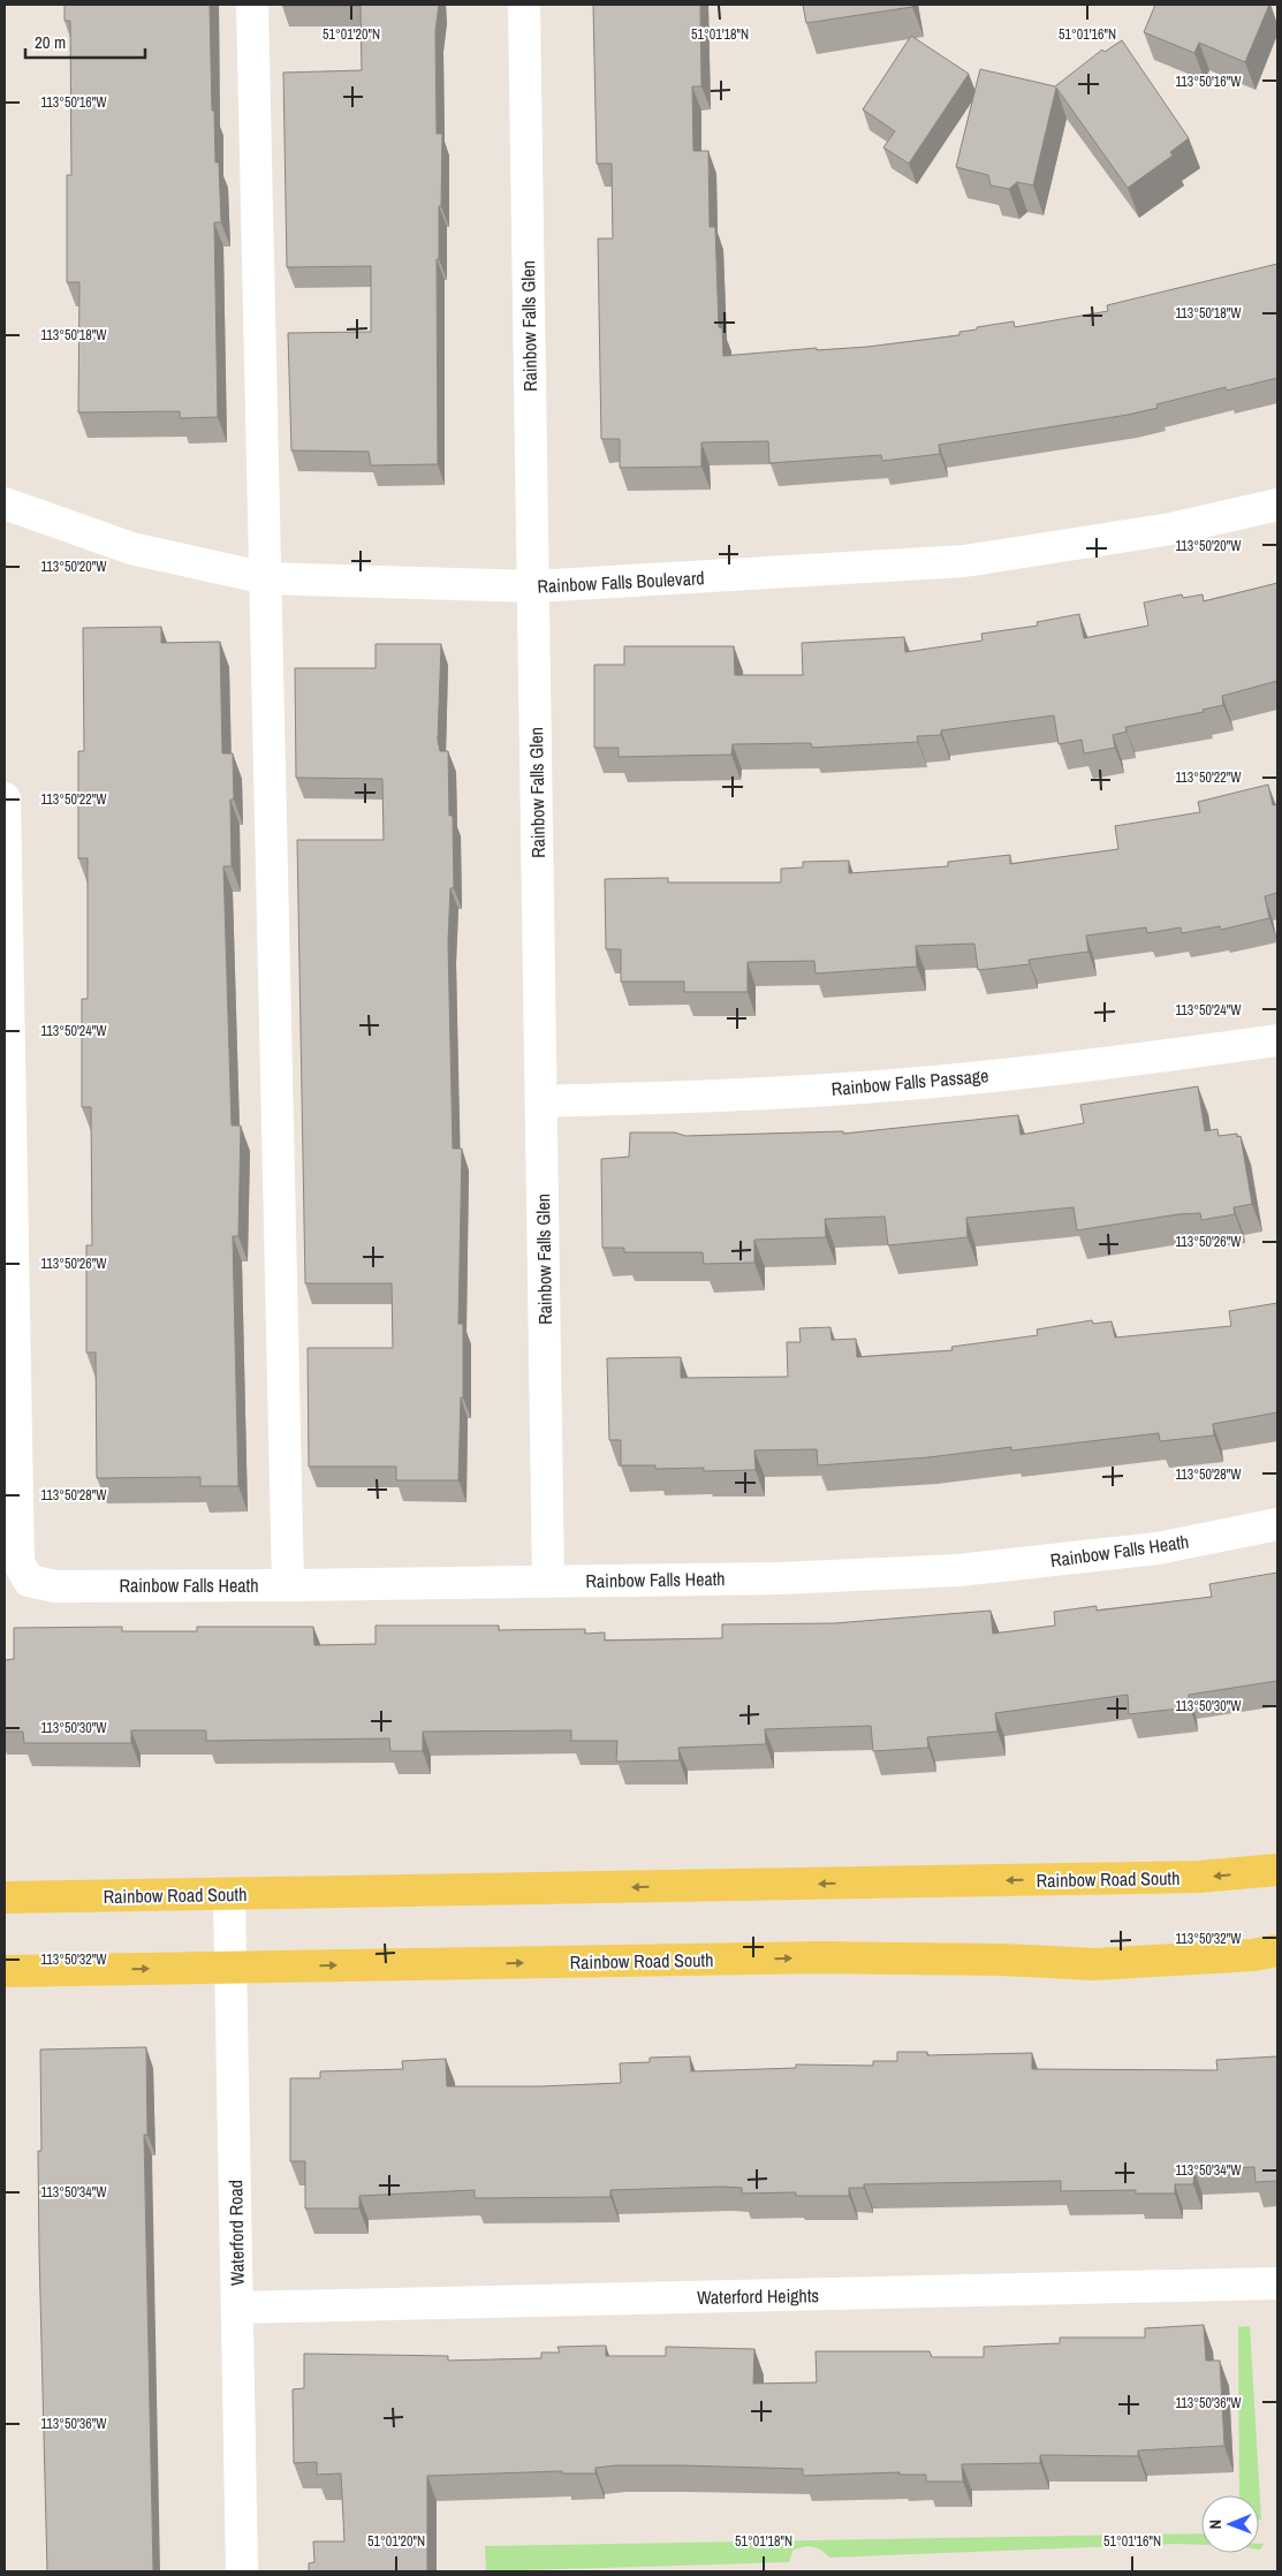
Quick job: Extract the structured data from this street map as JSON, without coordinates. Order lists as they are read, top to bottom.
{
  "streets": {
    "main road": ["Rainbow Road South"],
    "street": [
      "Rainbow Falls Glen",
      "Rainbow Falls Boulevard",
      "Rainbow Falls Passage",
      "Rainbow Falls Heath",
      "Waterford Road",
      "Waterford Heights"
    ]
  },
  "crossings": [
    ["Rainbow Falls Glen", "Rainbow Falls Boulevard"],
    ["Rainbow Falls Glen", "Rainbow Falls Passage"],
    ["Rainbow Falls Glen", "Rainbow Falls Heath"],
    ["Rainbow Road South", "Waterford Road"],
    ["Waterford Road", "Waterford Heights"]
  ],
  "scale_bar": "20 m",
  "north": "left",
  "coordinates": [
    "51°01'20\"N",
    "51°01'18\"N",
    "51°01'16\"N",
    "113°50'16\"W",
    "113°50'18\"W",
    "113°50'20\"W",
    "113°50'22\"W",
    "113°50'24\"W",
    "113°50'26\"W",
    "113°50'28\"W",
    "113°50'30\"W",
    "113°50'32\"W",
    "113°50'34\"W",
    "113°50'36\"W"
  ]
}
